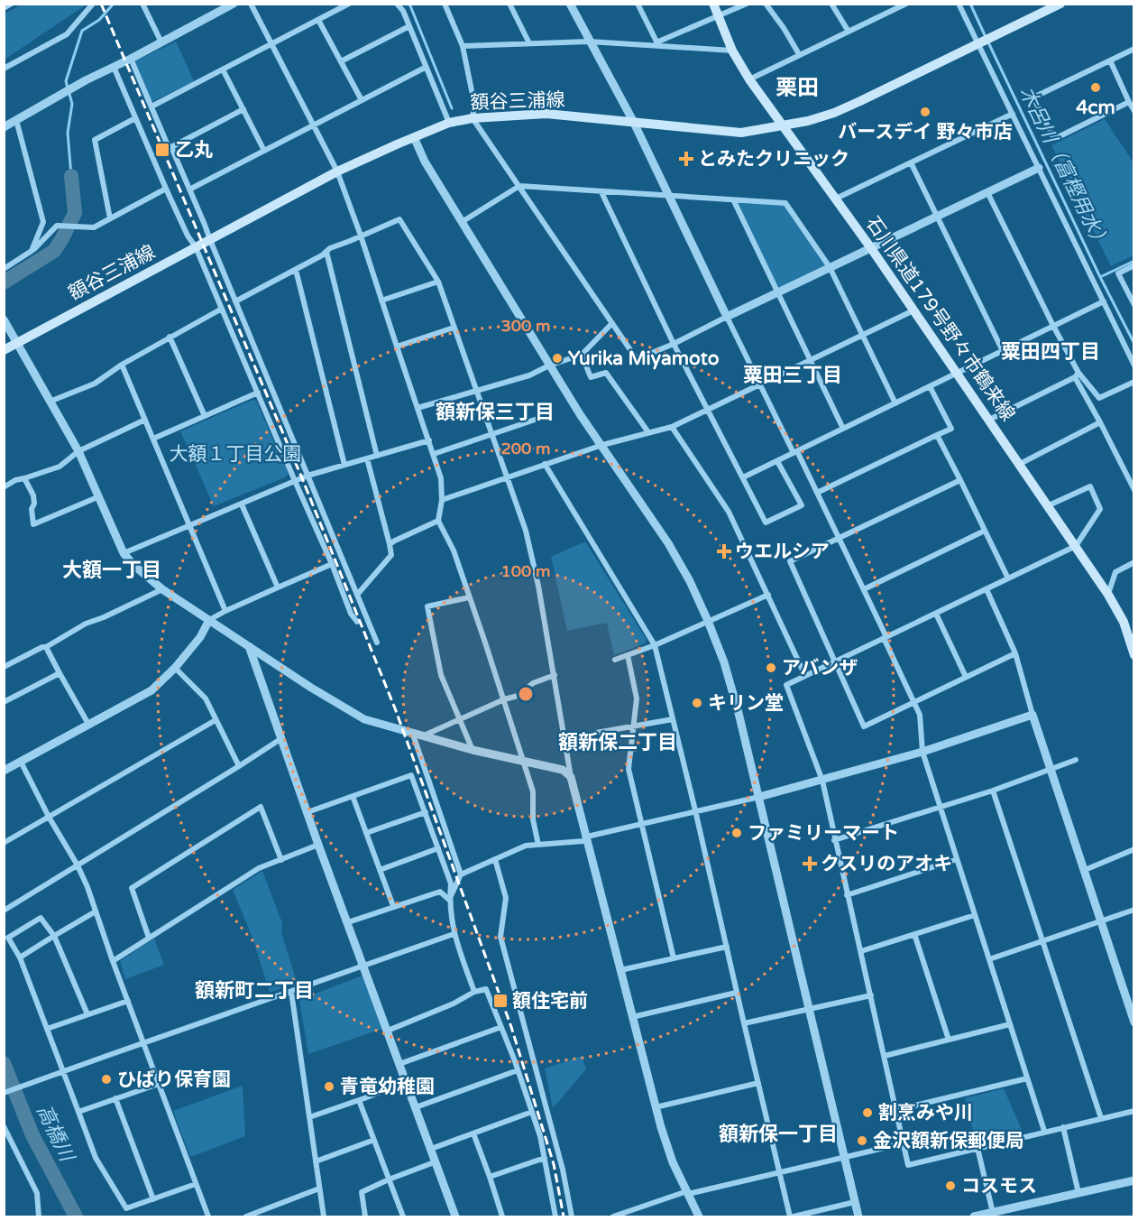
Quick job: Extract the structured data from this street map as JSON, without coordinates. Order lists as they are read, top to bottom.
{
  "streets": {
    "main road": ["額谷三浦線", "石川県道179号野々市鶴来線"]
  },
  "crossings": [
    ["額谷三浦線", "石川県道179号野々市鶴来線"]
  ],
  "districts": [
    "栗田",
    "粟田四丁目",
    "粟田三丁目",
    "額新保三丁目",
    "大額一丁目",
    "額新保二丁目",
    "額新町二丁目",
    "額新保一丁目"
  ],
  "water": ["木呂川（富樫用水）", "高橋川"],
  "parks": ["大額１丁目公園"],
  "places": {
    "other": [
      "4cm",
      "バースデイ 野々市店",
      "Yurika Miyamoto",
      "アバンザ",
      "キリン堂",
      "ファミリーマート",
      "ひばり保育園",
      "青竜幼稚園",
      "割烹みや川",
      "金沢額新保郵便局",
      "コスモス"
    ],
    "transit": ["乙丸", "額住宅前"],
    "health": ["とみたクリニック", "ウエルシア", "クスリのアオキ"]
  },
  "rings": ["300 m", "200 m", "100 m"]
}
